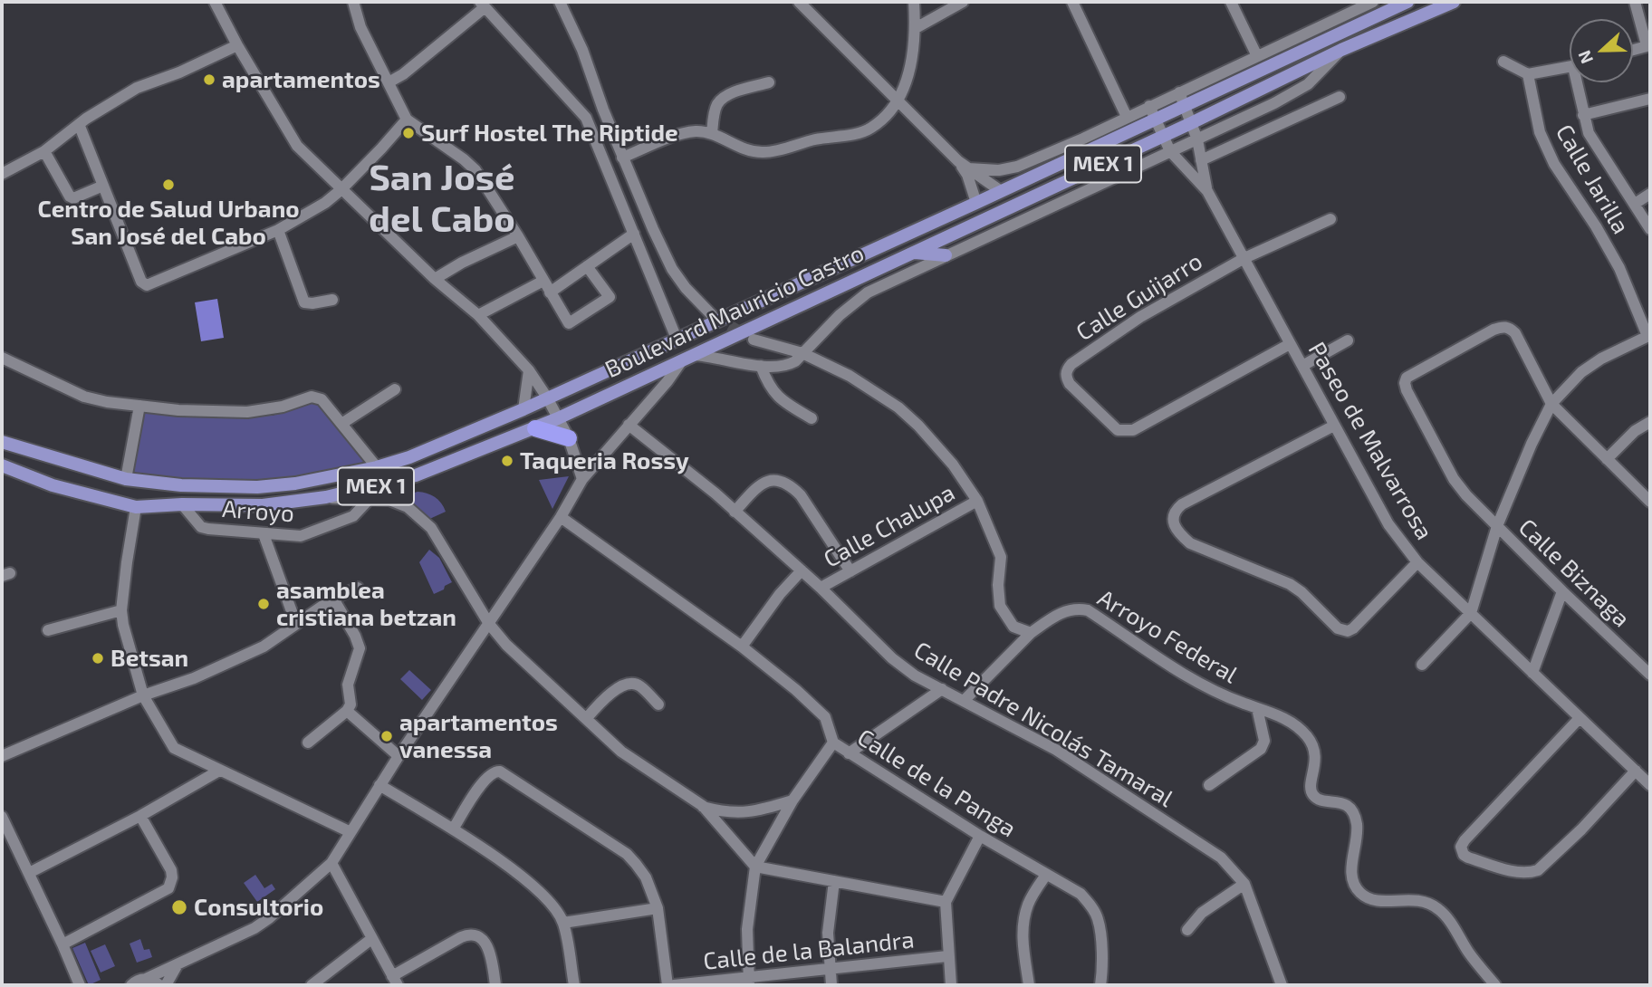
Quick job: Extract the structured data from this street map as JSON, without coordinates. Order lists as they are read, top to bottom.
{
  "streets": {
    "main road": ["MEX 1", "Boulevard Mauricio Castro"],
    "street": [
      "Calle Jarilla",
      "Calle Guijarro",
      "Paseo de Malvarrosa",
      "Arroyo",
      "Calle Chalupa",
      "Calle Biznaga",
      "Arroyo Federal",
      "Calle Padre Nicolás Tamaral",
      "Calle de la Panga",
      "Calle de la Balandra"
    ]
  },
  "crossings": [
    ["Calle Guijarro", "Paseo de Malvarrosa"],
    ["Boulevard Mauricio Castro", "Paseo de Malvarrosa"],
    ["Boulevard Mauricio Castro", "Arroyo"],
    ["Calle Chalupa", "Calle Padre Nicolás Tamaral"],
    ["Calle Chalupa", "Calle de la Panga"],
    ["Arroyo Federal", "Calle Padre Nicolás Tamaral"]
  ],
  "districts": ["San José del Cabo"],
  "places": [
    "apartamentos",
    "Surf Hostel The Riptide",
    "Centro de Salud Urbano San José del Cabo",
    "Taqueria Rossy",
    "asamblea cristiana betzan",
    "Betsan",
    "apartamentos vanessa",
    "Consultorio"
  ],
  "north": "left"
}
